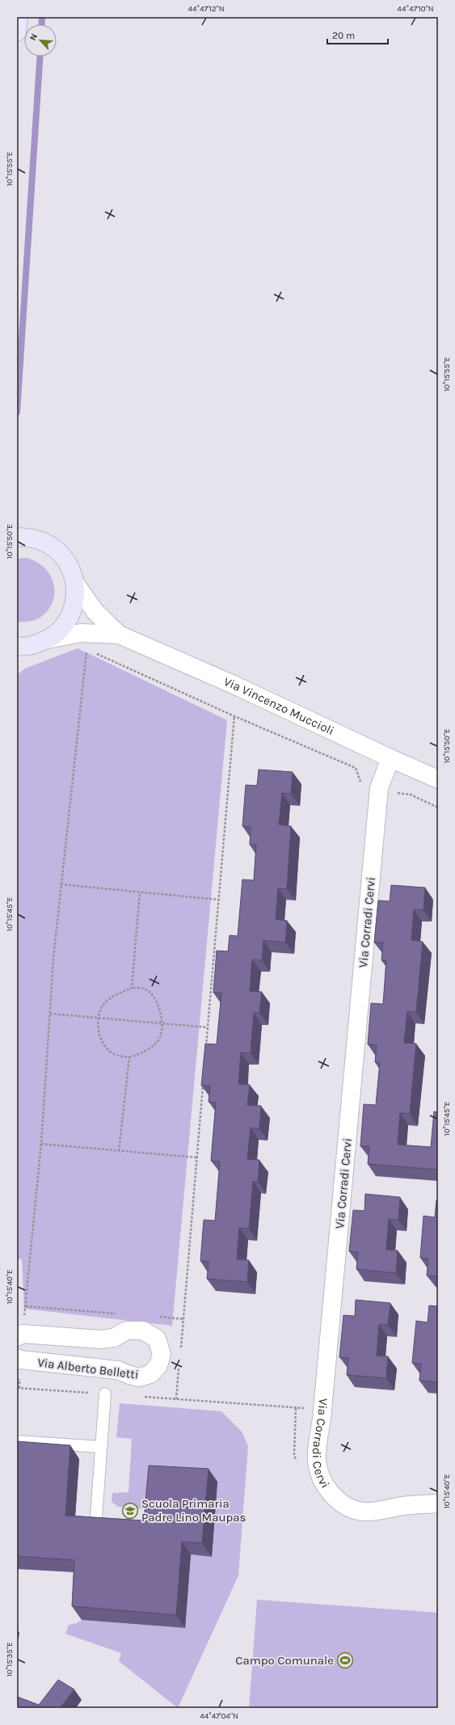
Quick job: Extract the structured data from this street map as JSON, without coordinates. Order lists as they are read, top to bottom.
{
  "streets": {
    "street": ["Via Vincenzo Muccioli", "Via Corradi Cervi", "Via Alberto Belletti"]
  },
  "crossings": [
    ["Via Vincenzo Muccioli", "Via Corradi Cervi"]
  ],
  "places": {
    "school or university": ["Scuola Primaria Padre Lino Maupas"],
    "sports": ["Campo Comunale"]
  },
  "scale_bar": "20 m",
  "north": "top left",
  "coordinates": [
    "44°47'12\"N",
    "44°47'10\"N",
    "10°15'55\"E",
    "10°15'50\"E",
    "10°15'45\"E",
    "10°15'40\"E",
    "10°15'35\"E",
    "44°47'04\"N"
  ]
}
